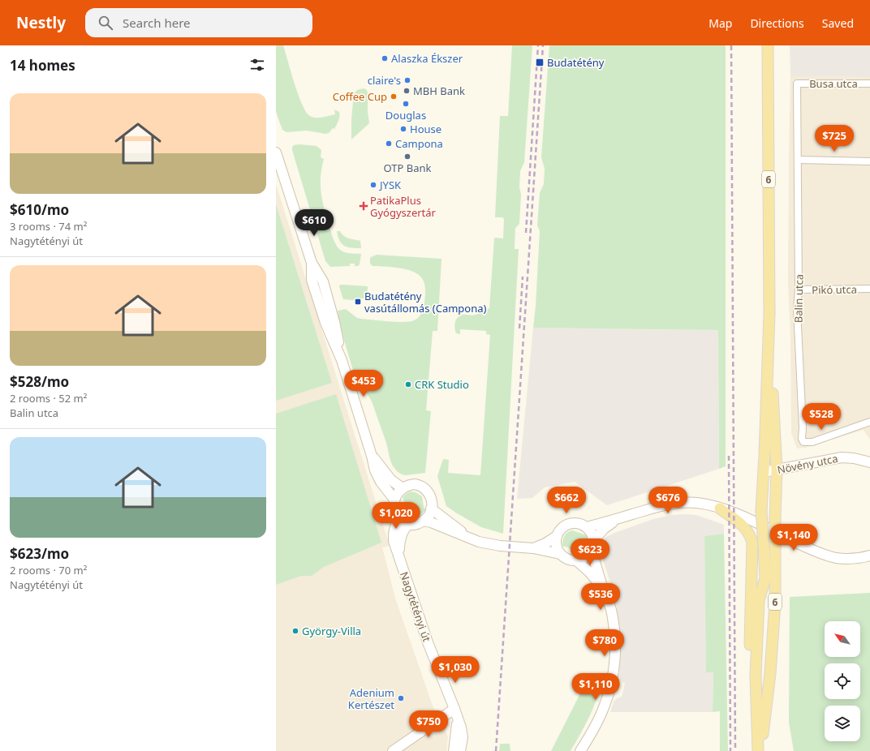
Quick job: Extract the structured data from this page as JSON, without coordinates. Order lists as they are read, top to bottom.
{
  "streets": {
    "main road": ["6", "Növény utca", "Nagytétényi út"],
    "street": ["Busa utca", "Pikó utca", "Balin utca"]
  },
  "crossings": [
    ["Busa utca", "Balin utca"],
    ["6", "Növény utca"],
    ["Pikó utca", "Balin utca"]
  ],
  "places": {
    "other": [
      "Alaszka Ékszer",
      "claire's",
      "MBH Bank",
      "Coffee Cup",
      "Douglas",
      "House",
      "Campona",
      "OTP Bank",
      "JYSK",
      "CRK Studio",
      "György-Villa",
      "Adenium Kertészet"
    ],
    "transit": ["Budatétény", "Budatétény vasútállomás (Campona)"],
    "health": ["PatikaPlus Gyógyszertár"]
  },
  "north": "top left",
  "page": {
    "header": "Nestly",
    "search": "Search here",
    "nav": ["Map", "Directions", "Saved"],
    "heading": "14 homes",
    "list": [
      {
        "name": "$610/mo",
        "note": "3 rooms · 74 m² · Nagytétényi út"
      },
      {
        "name": "$528/mo",
        "note": "2 rooms · 52 m² · Balin utca"
      },
      {
        "name": "$623/mo",
        "note": "2 rooms · 70 m² · Nagytétényi út"
      }
    ],
    "price": [
      "$725",
      "$610",
      "$453",
      "$528",
      "$662",
      "$676",
      "$1,020",
      "$1,140",
      "$623",
      "$536",
      "$780",
      "$1,030",
      "$1,110",
      "$750"
    ]
  }
}
